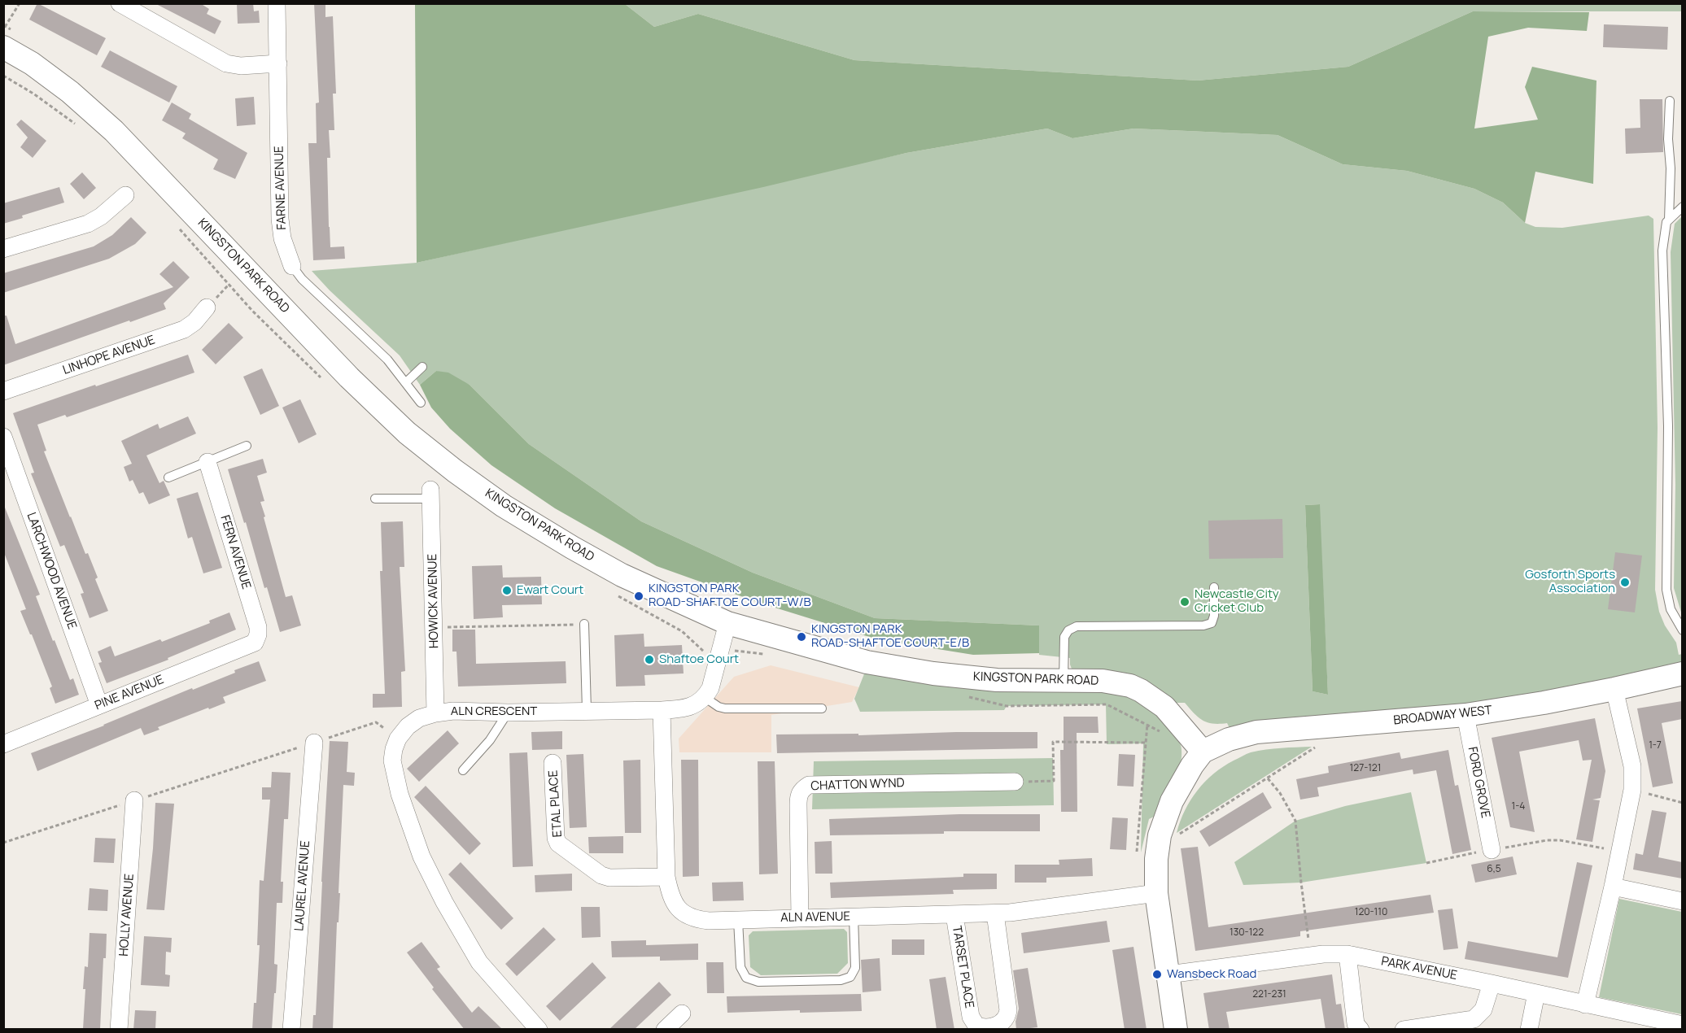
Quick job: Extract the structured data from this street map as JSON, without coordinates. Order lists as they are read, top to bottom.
{
  "streets": {
    "street": [
      "FARNE AVENUE",
      "KINGSTON PARK ROAD",
      "LINHOPE AVENUE",
      "FERN AVENUE",
      "LARCHWOOD AVENUE",
      "HOWICK AVENUE",
      "PINE AVENUE",
      "ALN CRESCENT",
      "BROADWAY WEST",
      "FORD GROVE",
      "CHATTON WYND",
      "ETAL PLACE",
      "LAUREL AVENUE",
      "HOLLY AVENUE",
      "ALN AVENUE",
      "TARSET PLACE",
      "PARK AVENUE"
    ]
  },
  "crossings": [
    ["KINGSTON PARK ROAD", "BROADWAY WEST"],
    ["FERN AVENUE", "PINE AVENUE"],
    ["LARCHWOOD AVENUE", "PINE AVENUE"],
    ["HOWICK AVENUE", "ALN CRESCENT"],
    ["ALN CRESCENT", "ALN AVENUE"],
    ["BROADWAY WEST", "FORD GROVE"],
    ["CHATTON WYND", "ALN AVENUE"],
    ["ETAL PLACE", "ALN AVENUE"],
    ["ALN AVENUE", "TARSET PLACE"]
  ],
  "places": [
    "Gosforth Sports Association",
    "Ewart Court",
    "KINGSTON PARK ROAD-SHAFTOE COURT-W/B",
    "Newcastle City Cricket Club",
    "KINGSTON PARK ROAD-SHAFTOE COURT-E/B",
    "Shaftoe Court",
    "Wansbeck Road"
  ],
  "house_numbers": [
    "1-7",
    "127-121",
    "1-4",
    "6,5",
    "120-110",
    "130-122",
    "221-231"
  ]
}
